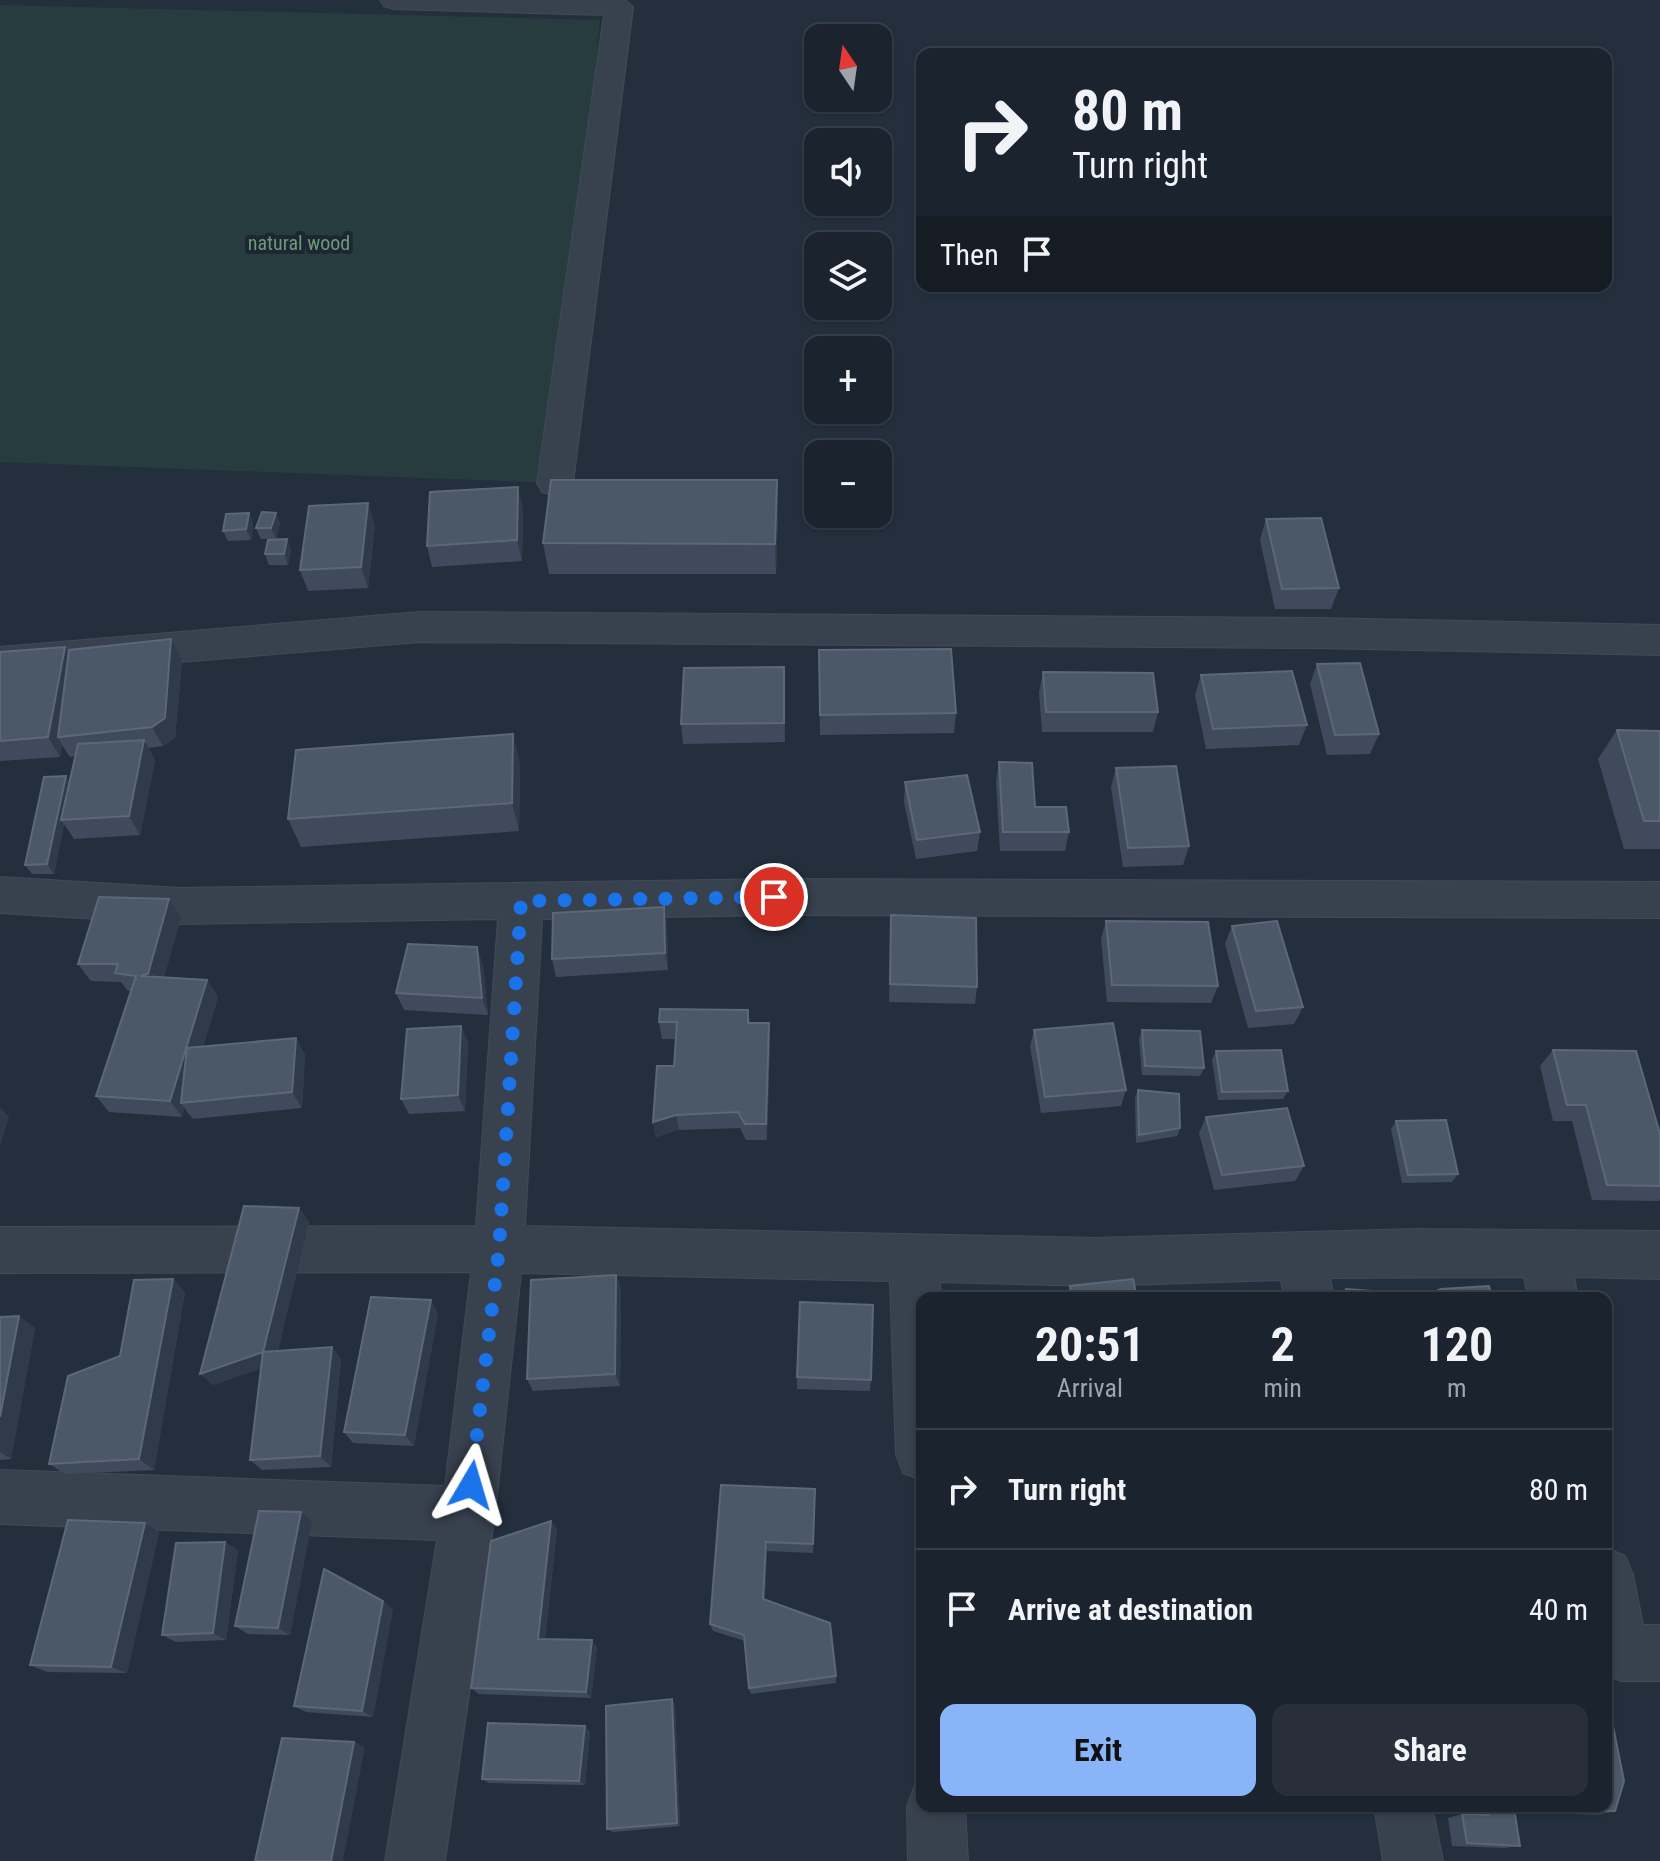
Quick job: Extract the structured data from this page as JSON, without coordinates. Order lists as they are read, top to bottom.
{
  "parks": ["natural wood"],
  "north": "top",
  "page": {
    "map_buttons": ["+", "−"],
    "turn": ["80 m", "Turn right"],
    "then": "Then",
    "eta": [
      "20:51",
      "Arrival",
      "2",
      "min",
      "120",
      "m"
    ],
    "list": [
      {
        "name": "Turn right",
        "value": "80 m"
      },
      {
        "name": "Arrive at destination",
        "value": "40 m"
      }
    ],
    "buttons": ["Exit", "Share"]
  }
}
